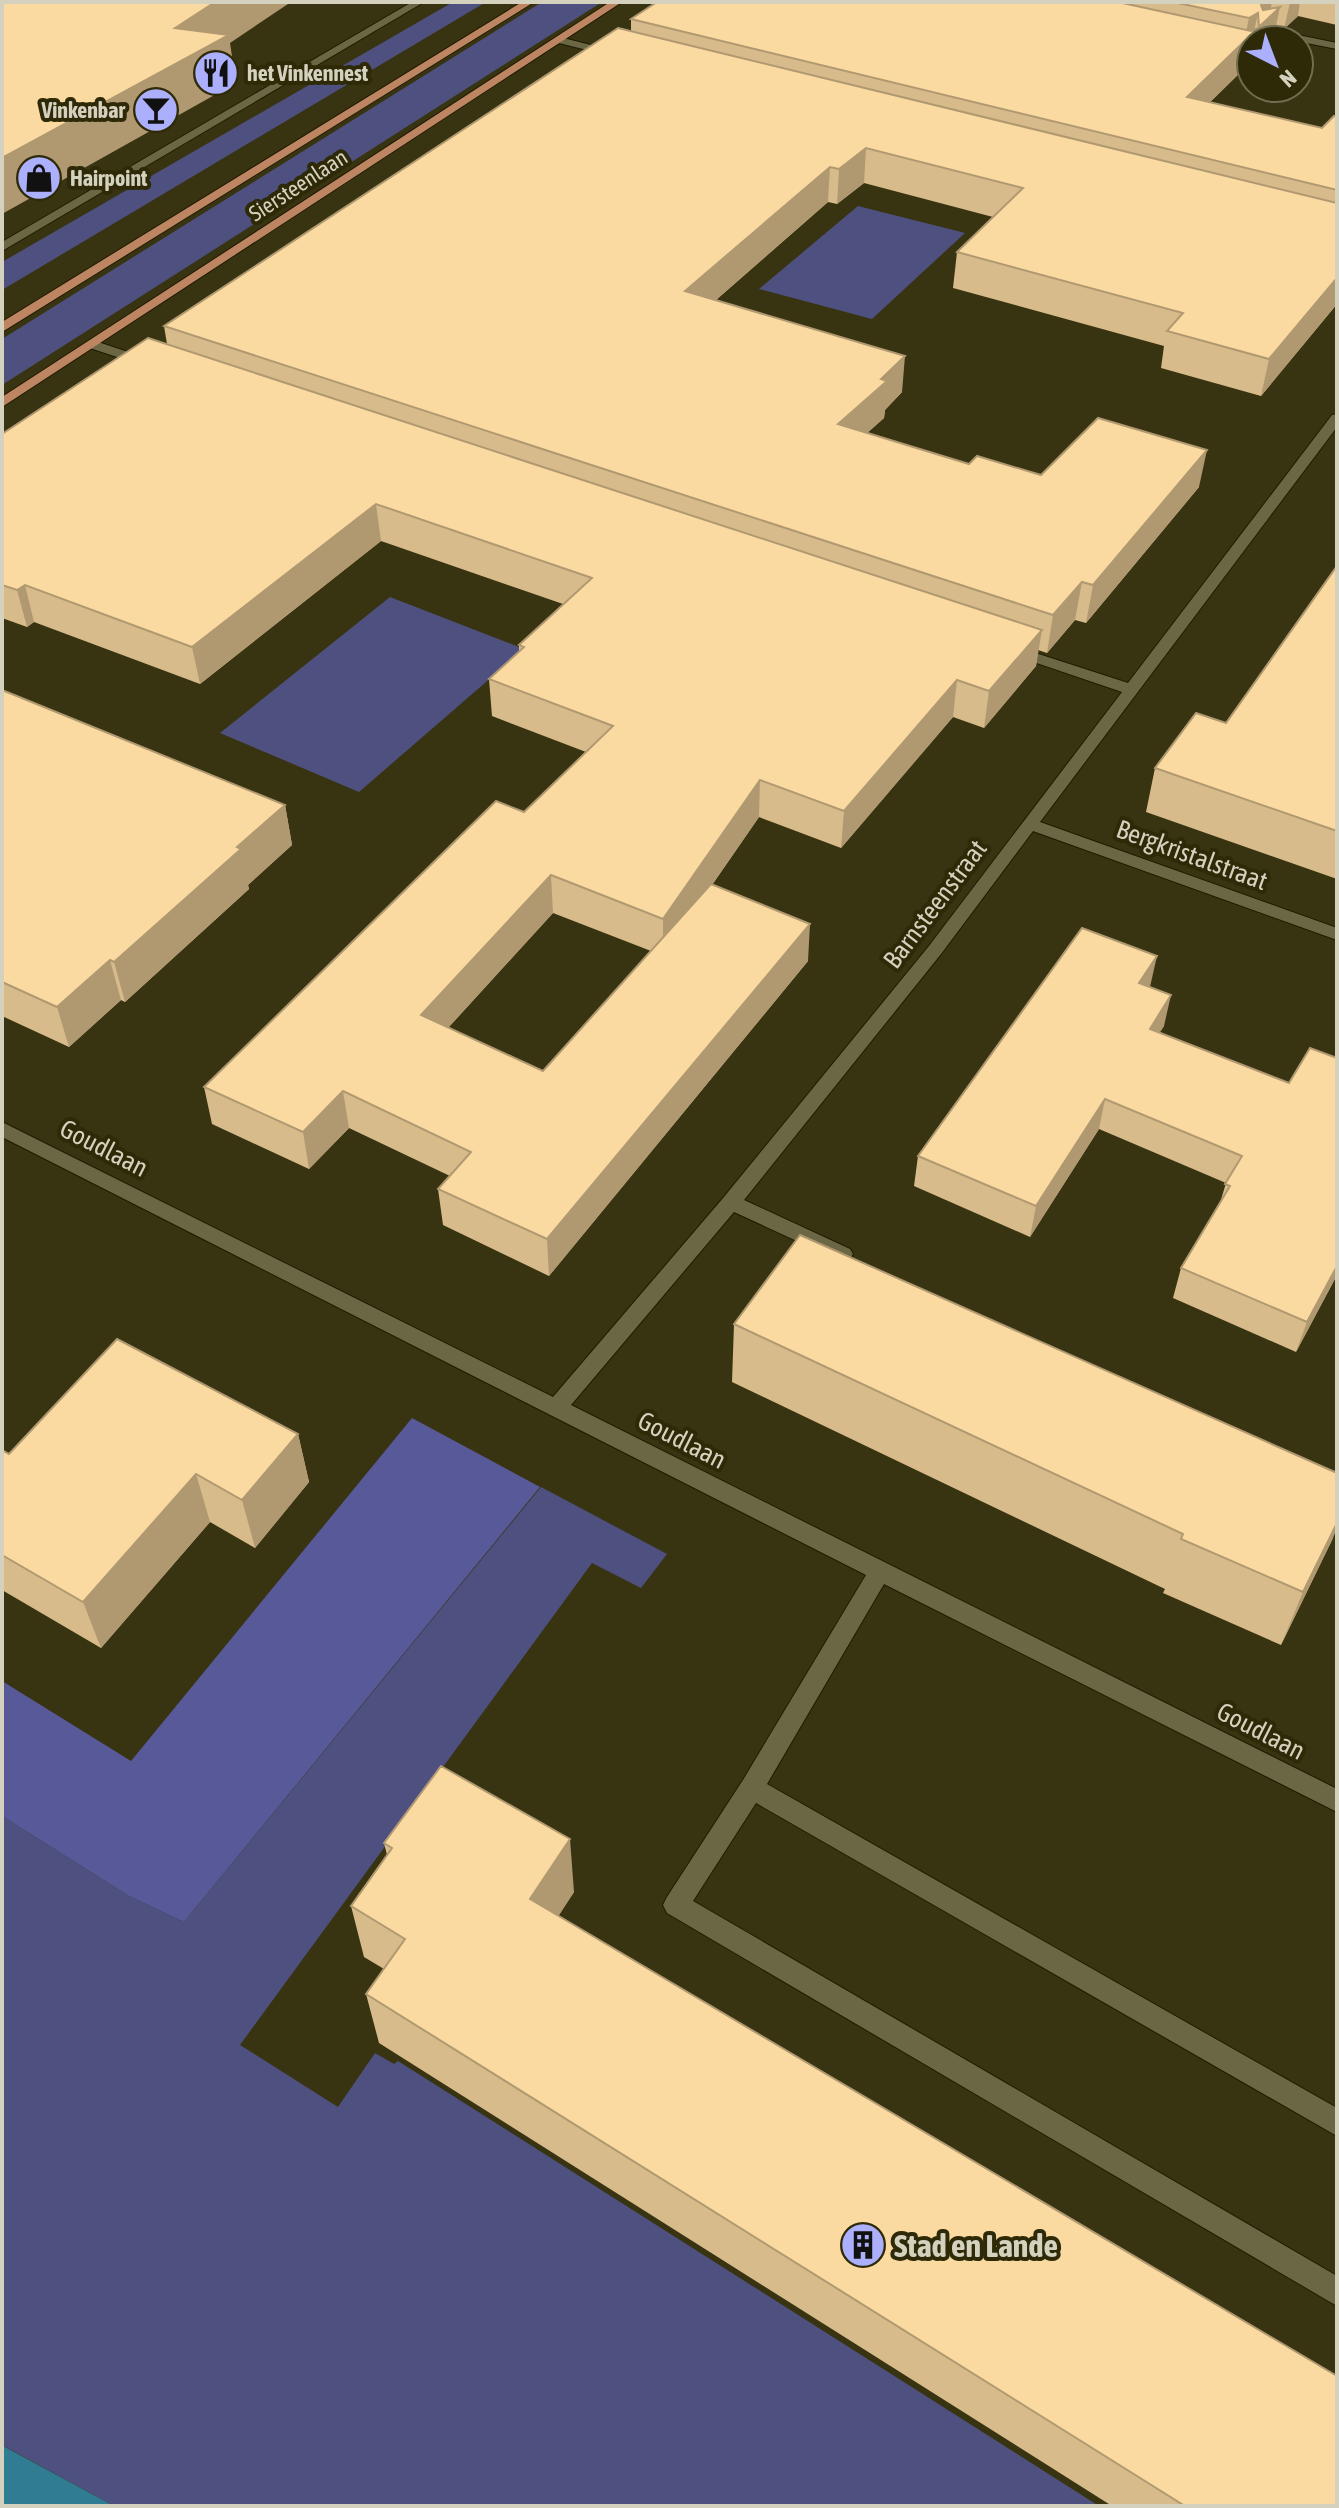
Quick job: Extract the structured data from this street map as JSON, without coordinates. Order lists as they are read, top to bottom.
{
  "streets": {
    "main road": ["Siersteenlaan"],
    "street": ["Bergkristalstraat", "Barnsteenstraat", "Goudlaan"]
  },
  "crossings": [
    ["Bergkristalstraat", "Barnsteenstraat"],
    ["Barnsteenstraat", "Goudlaan"]
  ],
  "places": {
    "restaurant": ["het Vinkennest"],
    "bar": ["Vinkenbar"],
    "shop": ["Hairpoint"],
    "building": ["Stad en Lande"]
  },
  "north": "bottom right"
}
